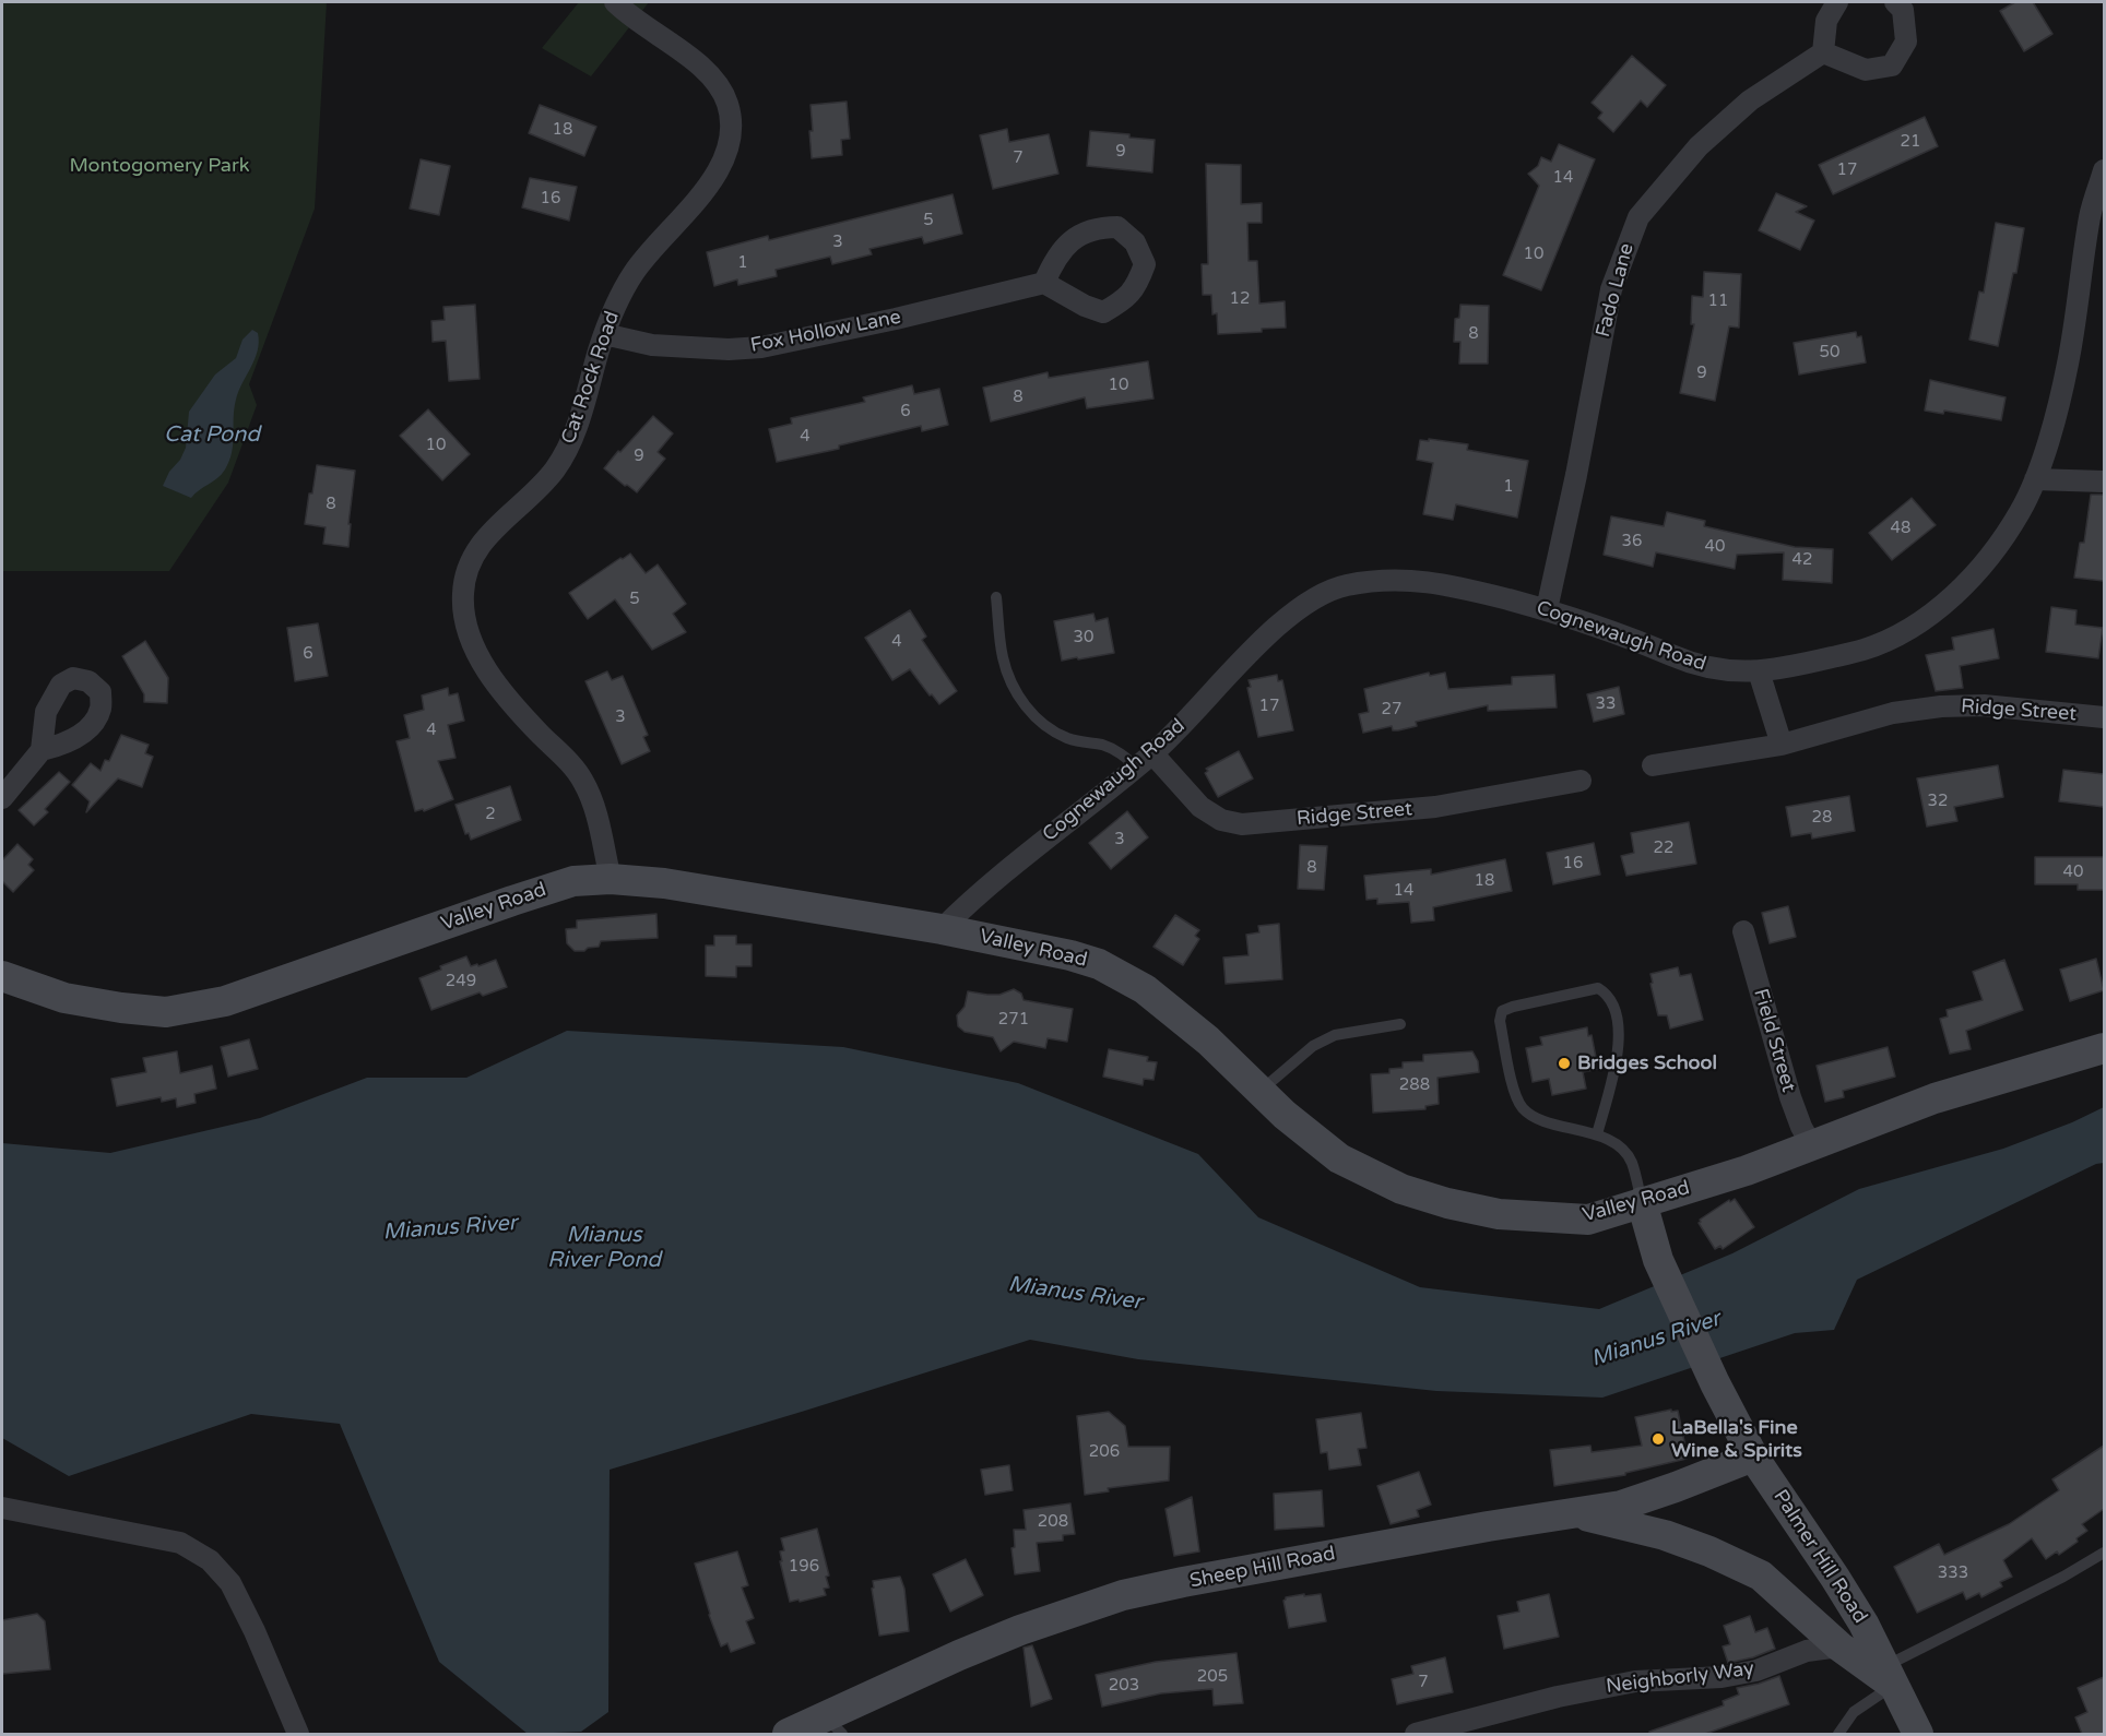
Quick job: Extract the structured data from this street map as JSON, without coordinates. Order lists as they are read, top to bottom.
{
  "streets": {
    "main road": ["Valley Road", "Palmer Hill Road", "Sheep Hill Road"],
    "street": [
      "Fado Lane",
      "Fox Hollow Lane",
      "Cat Rock Road",
      "Cognewaugh Road",
      "Ridge Street",
      "Field Street",
      "Neighborly Way"
    ]
  },
  "crossings": [
    ["Fado Lane", "Cognewaugh Road"],
    ["Fox Hollow Lane", "Cat Rock Road"],
    ["Cat Rock Road", "Valley Road"],
    ["Cognewaugh Road", "Ridge Street"],
    ["Cognewaugh Road", "Valley Road"],
    ["Valley Road", "Field Street"],
    ["Valley Road", "Palmer Hill Road"],
    ["Palmer Hill Road", "Sheep Hill Road"]
  ],
  "water": ["Cat Pond", "Mianus River", "Mianus River Pond"],
  "parks": ["Montogomery Park"],
  "places": ["Bridges School", "LaBella's Fine Wine & Spirits"],
  "house_numbers": [
    "18",
    "21",
    "9",
    "7",
    "17",
    "14",
    "16",
    "5",
    "3",
    "10",
    "1",
    "12",
    "11",
    "8",
    "50",
    "9",
    "10",
    "8",
    "6",
    "4",
    "10",
    "9",
    "1",
    "8",
    "48",
    "36",
    "40",
    "42",
    "5",
    "30",
    "4",
    "6",
    "33",
    "17",
    "27",
    "3",
    "4",
    "32",
    "2",
    "28",
    "3",
    "22",
    "16",
    "8",
    "40",
    "18",
    "14",
    "249",
    "271",
    "288",
    "206",
    "208",
    "196",
    "333",
    "205",
    "7",
    "203"
  ]
}
